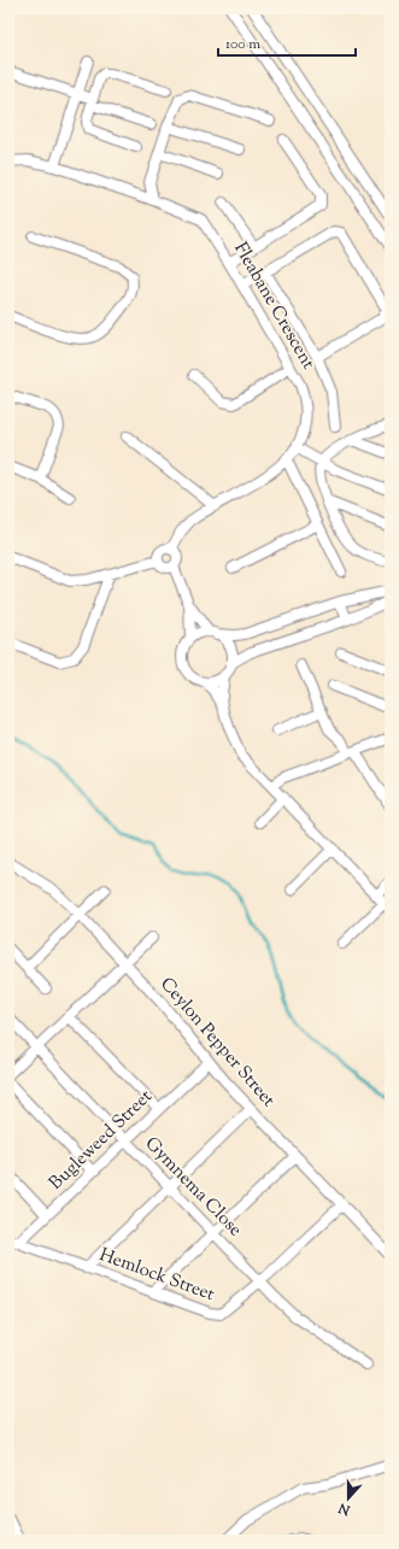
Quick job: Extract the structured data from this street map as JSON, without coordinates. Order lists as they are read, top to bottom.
{
  "streets": {
    "street": [
      "Fleabane Crescent",
      "Ceylon Pepper Street",
      "Bugleweed Street",
      "Gymnema Close",
      "Hemlock Street"
    ]
  },
  "crossings": [
    ["Ceylon Pepper Street", "Bugleweed Street"],
    ["Ceylon Pepper Street", "Hemlock Street"],
    ["Bugleweed Street", "Gymnema Close"],
    ["Bugleweed Street", "Hemlock Street"],
    ["Gymnema Close", "Hemlock Street"]
  ],
  "scale_bar": "100 m",
  "north": "bottom"
}
